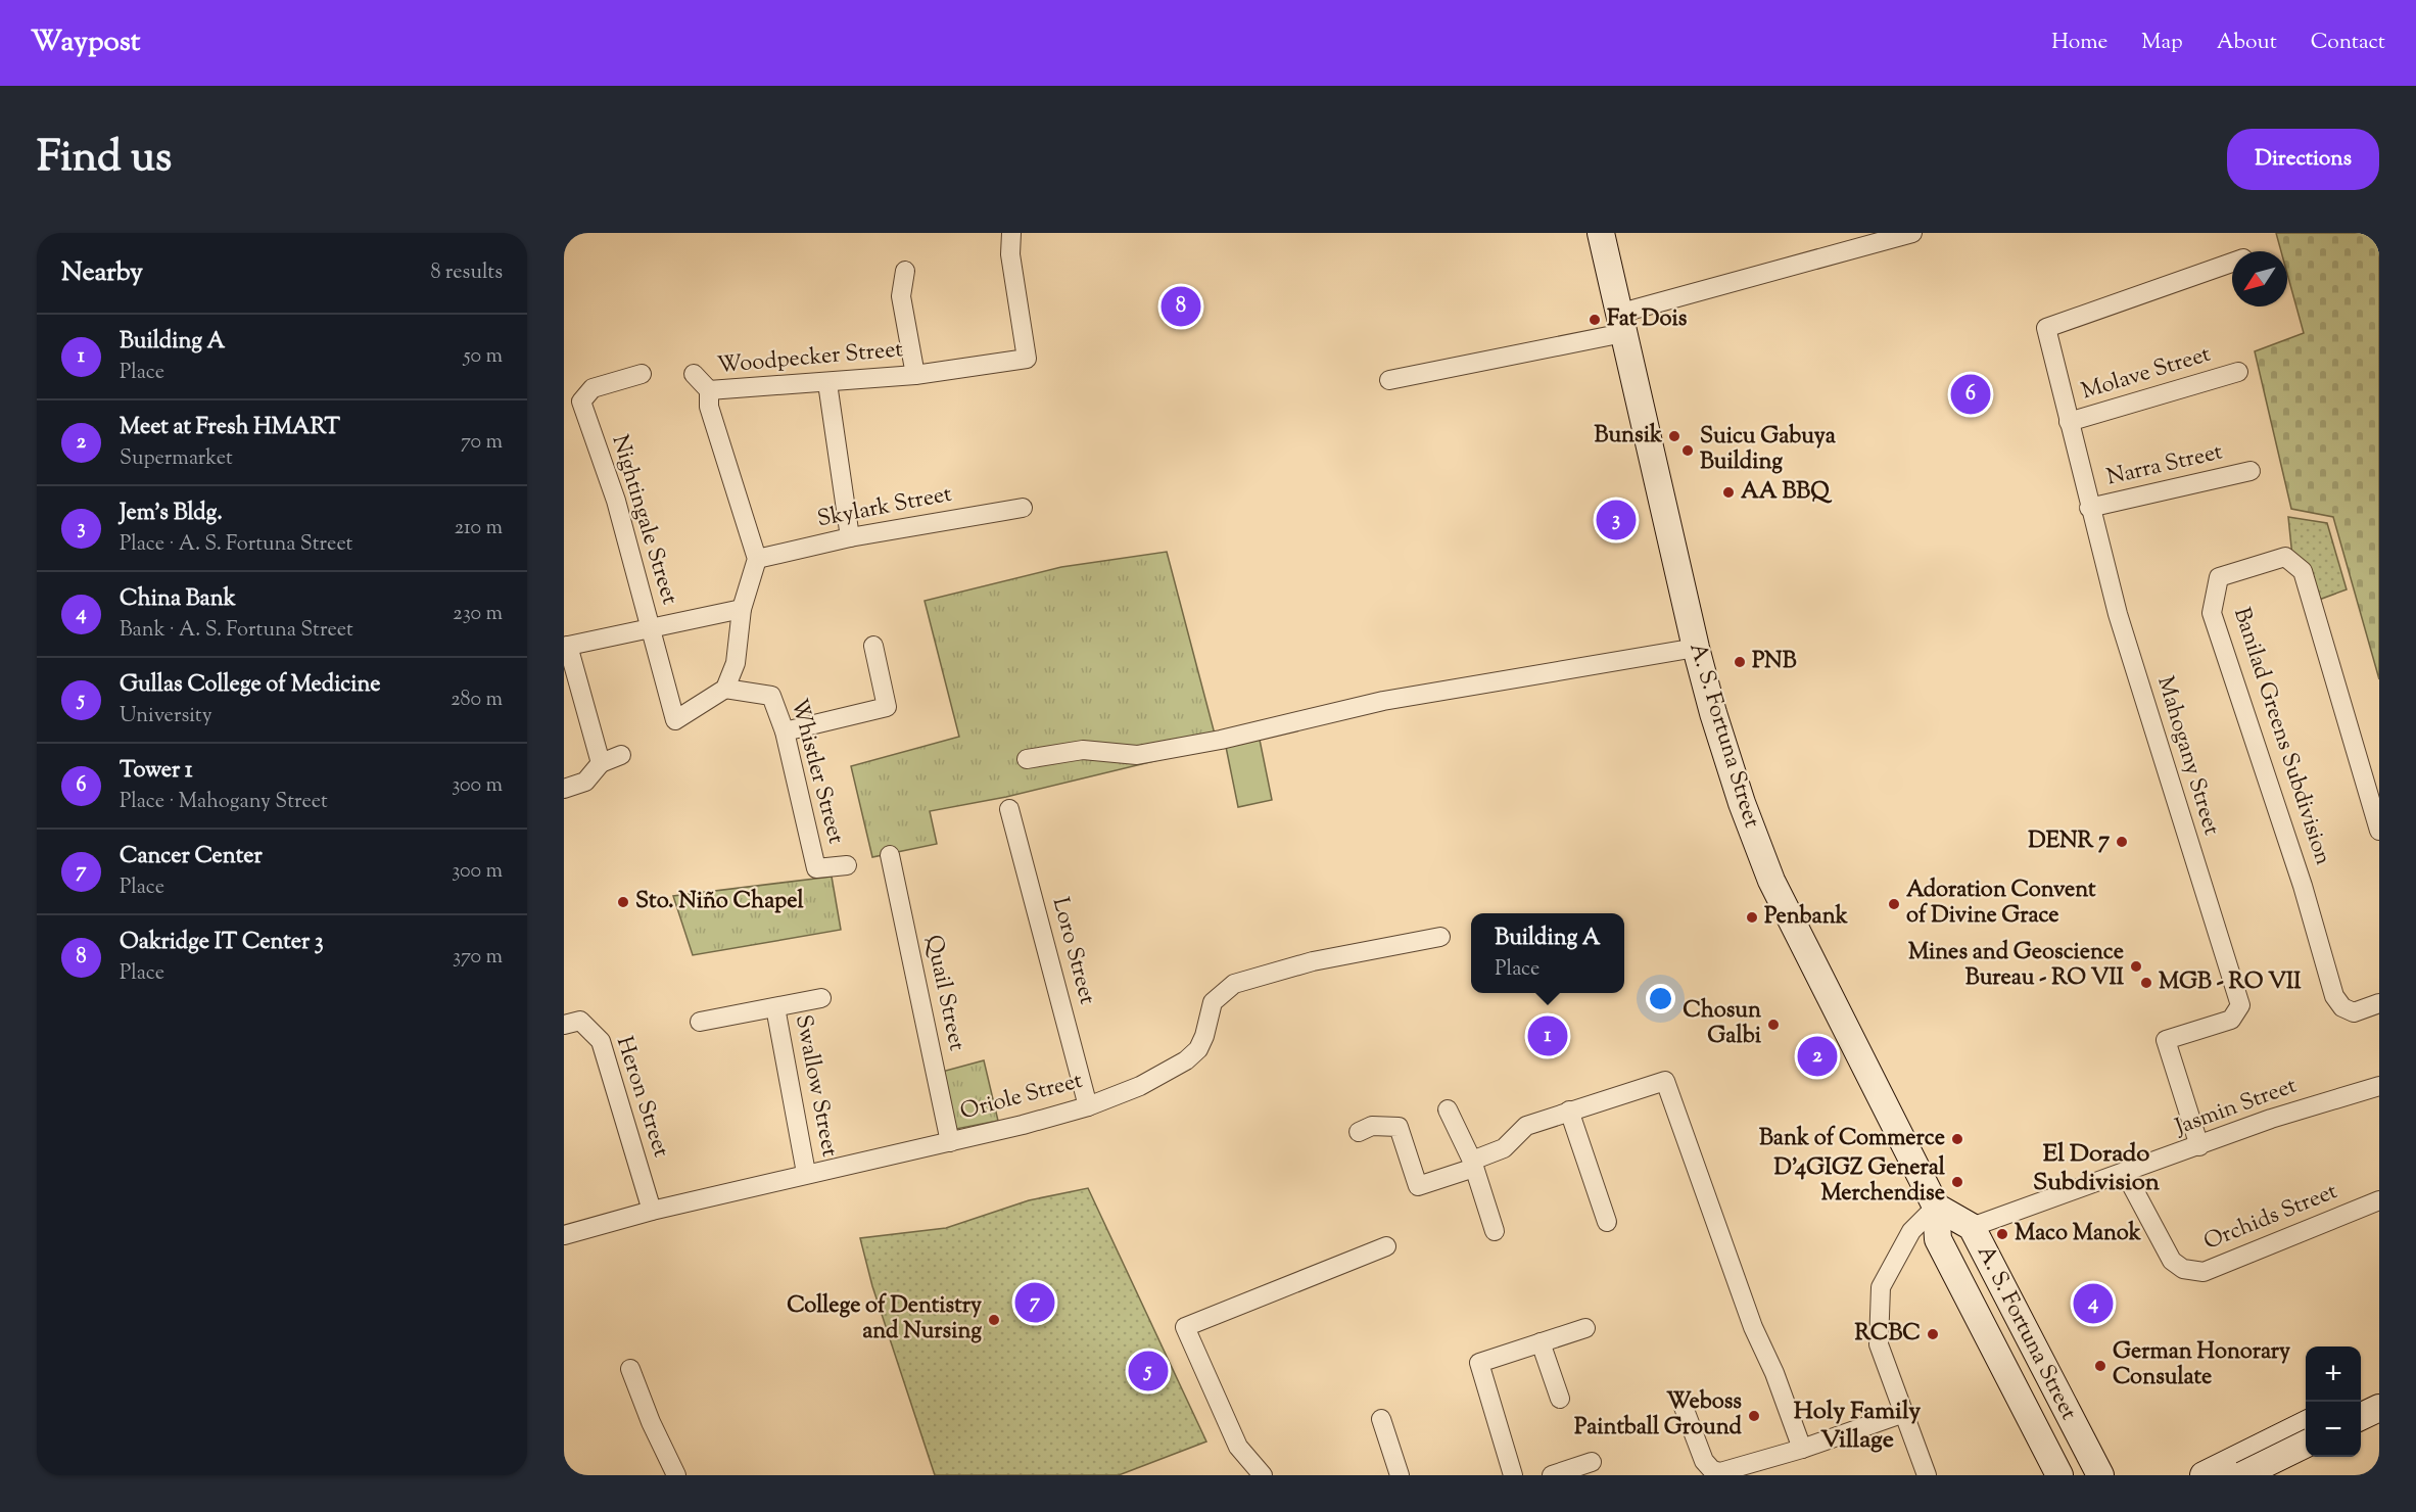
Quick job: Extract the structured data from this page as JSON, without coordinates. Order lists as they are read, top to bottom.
{
  "streets": {
    "main road": ["A. S. Fortuna Street"],
    "street": [
      "Woodpecker Street",
      "Molave Street",
      "Narra Street",
      "Skylark Street",
      "Nightingale Street",
      "Banilad Greens Subdivision",
      "Mahogany Street",
      "Whistler Street",
      "Loro Street",
      "Quail Street",
      "Swallow Street",
      "Heron Street",
      "Oriole Street",
      "Jasmin Street",
      "Orchids Street"
    ]
  },
  "crossings": [
    ["Woodpecker Street", "Skylark Street"],
    ["Molave Street", "Mahogany Street"],
    ["Narra Street", "Mahogany Street"],
    ["Nightingale Street", "Whistler Street"],
    ["A. S. Fortuna Street", "Jasmin Street"],
    ["Mahogany Street", "Jasmin Street"],
    ["Loro Street", "Oriole Street"],
    ["Quail Street", "Oriole Street"],
    ["Swallow Street", "Oriole Street"],
    ["Heron Street", "Oriole Street"],
    ["Jasmin Street", "Orchids Street"]
  ],
  "districts": ["El Dorado Subdivision", "Holy Family Village"],
  "places": [
    "Fat Dois",
    "Bunsik",
    "Suicu Gabuya Building",
    "AA BBQ",
    "PNB",
    "DENR 7",
    "Sto. Niño Chapel",
    "Adoration Convent of Divine Grace",
    "Penbank",
    "Mines and Geoscience Bureau - RO VII",
    "MGB - RO VII",
    "Chosun Galbi",
    "Bank of Commerce",
    "D'4GIGZ General Merchendise",
    "Maco Manok",
    "College of Dentistry and Nursing",
    "RCBC",
    "German Honorary Consulate",
    "Weboss Paintball Ground"
  ],
  "north": "bottom left",
  "page": {
    "header": "Waypost",
    "nav": [
      "Home",
      "Map",
      "About",
      "Contact"
    ],
    "title": "Find us",
    "buttons": "Directions",
    "heading": ["Nearby", "8 results"],
    "pins": [
      "8",
      "6",
      "3",
      "1",
      "2",
      "7",
      "4",
      "5"
    ],
    "list": [
      {
        "mark": "1",
        "name": "Building A",
        "note": "Place",
        "value": "50 m"
      },
      {
        "mark": "2",
        "name": "Meet at Fresh HMART",
        "note": "Supermarket",
        "value": "70 m"
      },
      {
        "mark": "3",
        "name": "Jem's Bldg.",
        "note": "Place · A. S. Fortuna Street",
        "value": "210 m"
      },
      {
        "mark": "4",
        "name": "China Bank",
        "note": "Bank · A. S. Fortuna Street",
        "value": "230 m"
      },
      {
        "mark": "5",
        "name": "Gullas College of Medicine",
        "note": "University",
        "value": "280 m"
      },
      {
        "mark": "6",
        "name": "Tower 1",
        "note": "Place · Mahogany Street",
        "value": "300 m"
      },
      {
        "mark": "7",
        "name": "Cancer Center",
        "note": "Place",
        "value": "300 m"
      },
      {
        "mark": "8",
        "name": "Oakridge IT Center 3",
        "note": "Place",
        "value": "370 m"
      }
    ],
    "popup": ["Building A", "Place"],
    "map_buttons": ["+", "−"]
  }
}
